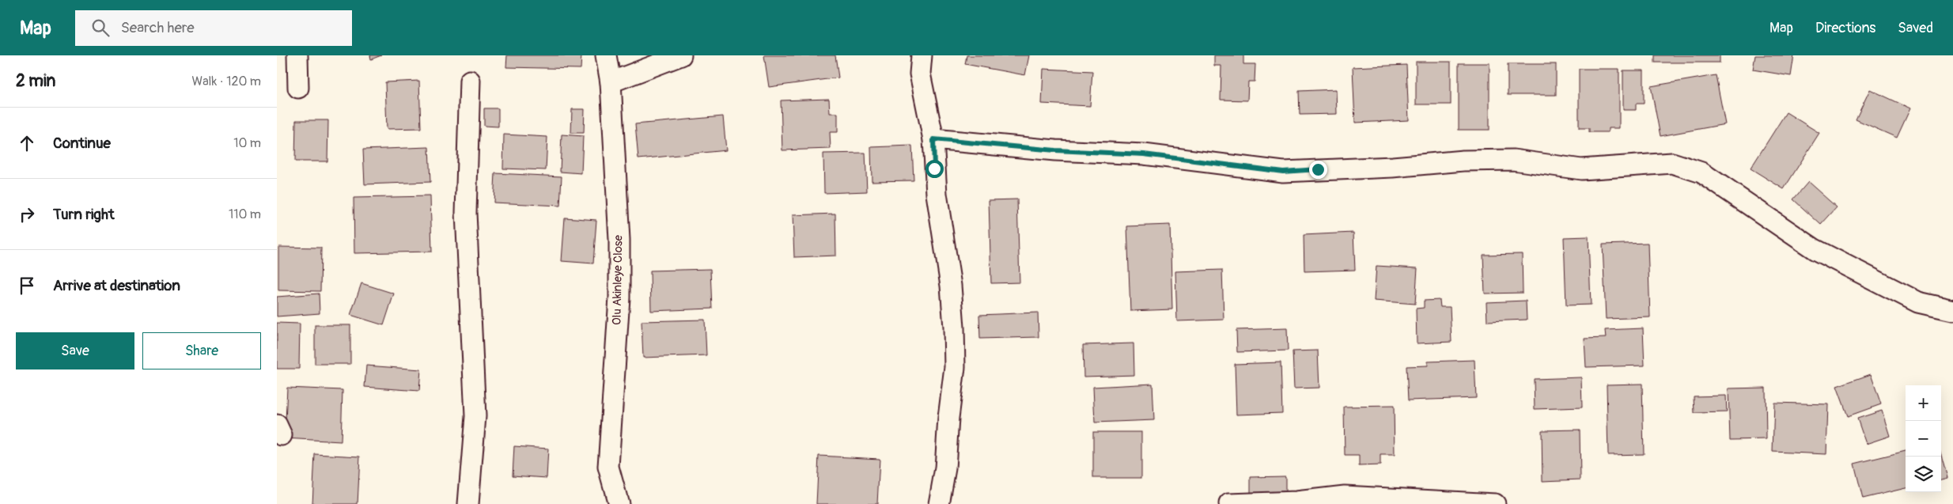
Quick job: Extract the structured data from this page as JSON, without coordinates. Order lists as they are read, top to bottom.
{
  "streets": {
    "street": ["Olu Akinleye Close"]
  },
  "page": {
    "header": "Map",
    "search": "Search here",
    "nav": ["Map", "Directions", "Saved"],
    "heading": ["2 min", "Walk · 120 m"],
    "list": [
      ["Continue", "10 m"],
      ["Turn right", "110 m"],
      "Arrive at destination"
    ],
    "buttons": ["Save", "Share"],
    "map_buttons": ["+", "−"]
  }
}
